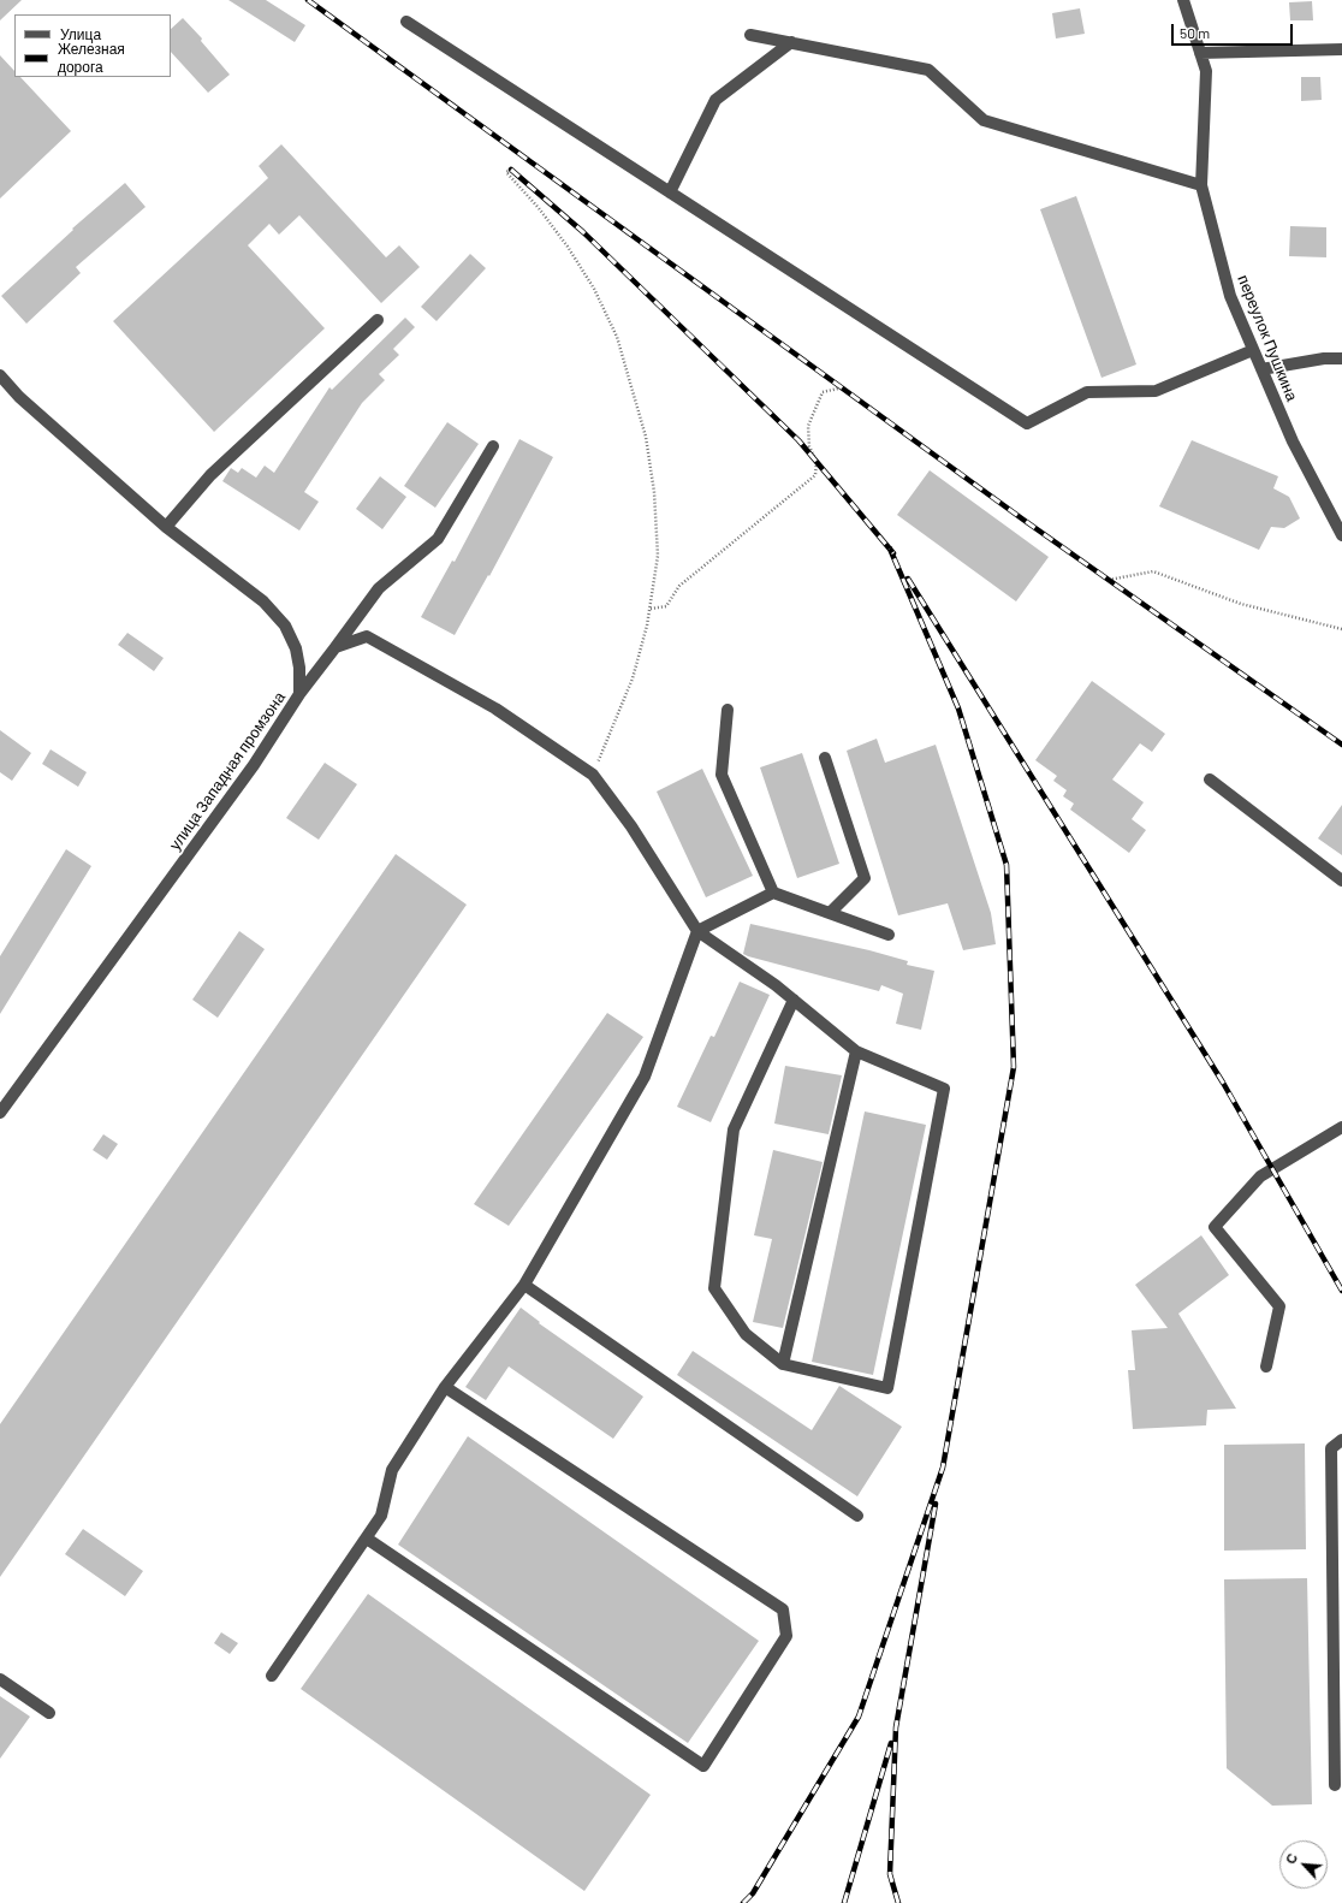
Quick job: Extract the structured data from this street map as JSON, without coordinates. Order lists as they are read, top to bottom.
{
  "streets": {
    "street": ["переулок Пушкина", "улица Западная промзона"]
  },
  "legend": ["Улица", "Железная дорога"],
  "scale_bar": "50 m",
  "north": "top left"
}
